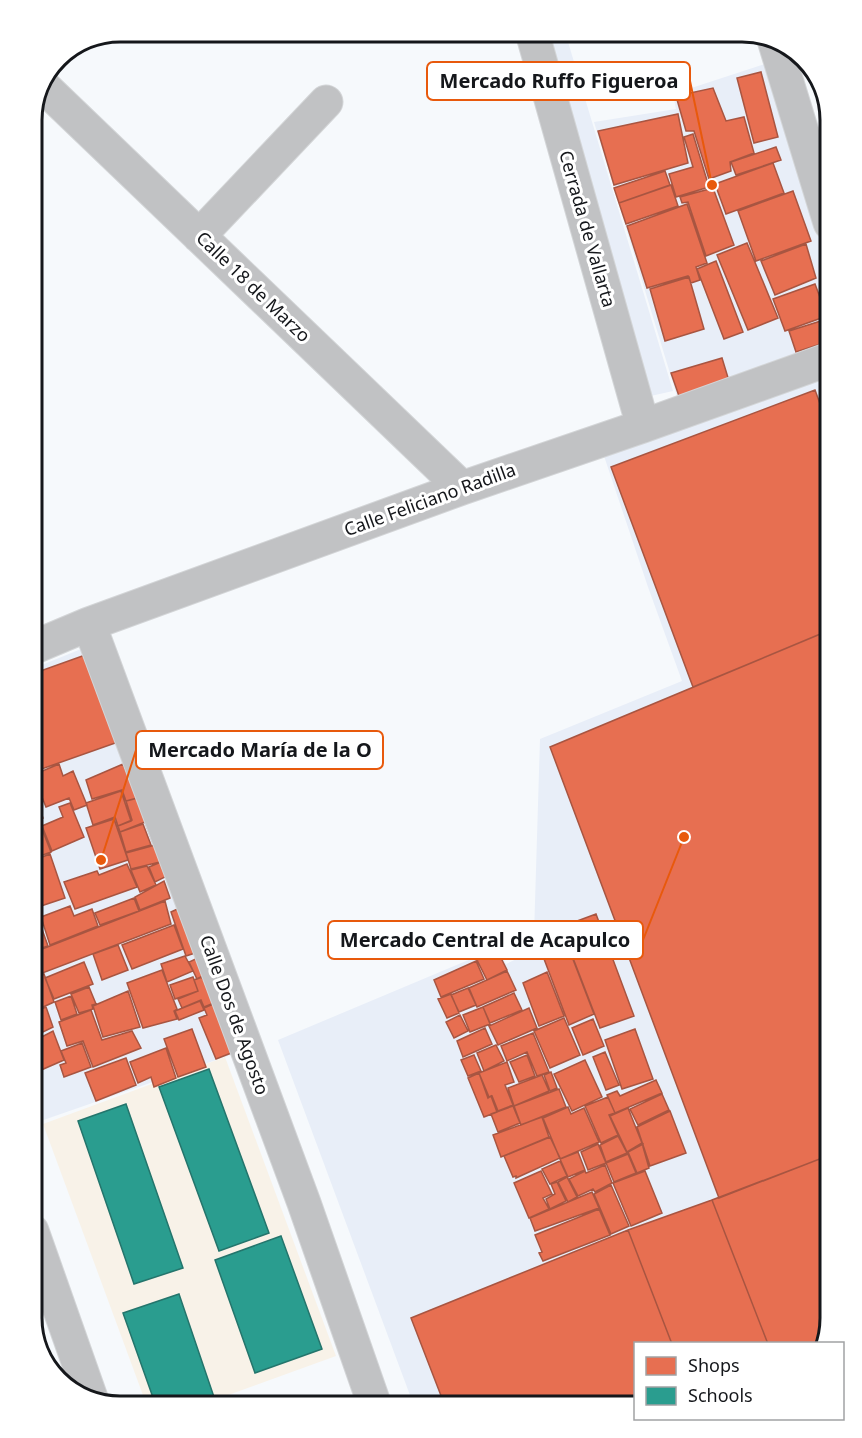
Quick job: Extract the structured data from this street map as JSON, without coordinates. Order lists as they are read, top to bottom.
{
  "streets": {
    "street": [
      "Cerrada de Vallarta",
      "Calle 18 de Marzo",
      "Calle Feliciano Radilla",
      "Calle Dos de Agosto"
    ]
  },
  "crossings": [
    ["Cerrada de Vallarta", "Calle Feliciano Radilla"],
    ["Calle 18 de Marzo", "Calle Feliciano Radilla"],
    ["Calle Feliciano Radilla", "Calle Dos de Agosto"]
  ],
  "places": ["Mercado Ruffo Figueroa", "Mercado Central de Acapulco", "Mercado María de la O"],
  "legend": ["Shops", "Schools"]
}
